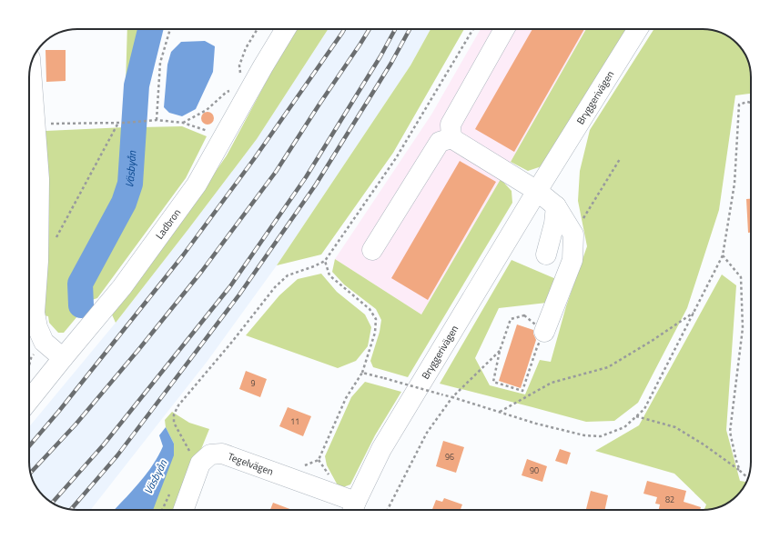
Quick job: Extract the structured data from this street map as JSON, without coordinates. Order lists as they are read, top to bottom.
{
  "streets": {
    "street": ["Bryggerivägen", "Ladbron", "Tegelvägen"]
  },
  "crossings": [
    ["Bryggerivägen", "Tegelvägen"]
  ],
  "water": ["Väsbyån"],
  "house_numbers": [
    "9",
    "11",
    "96",
    "90",
    "82"
  ]
}
